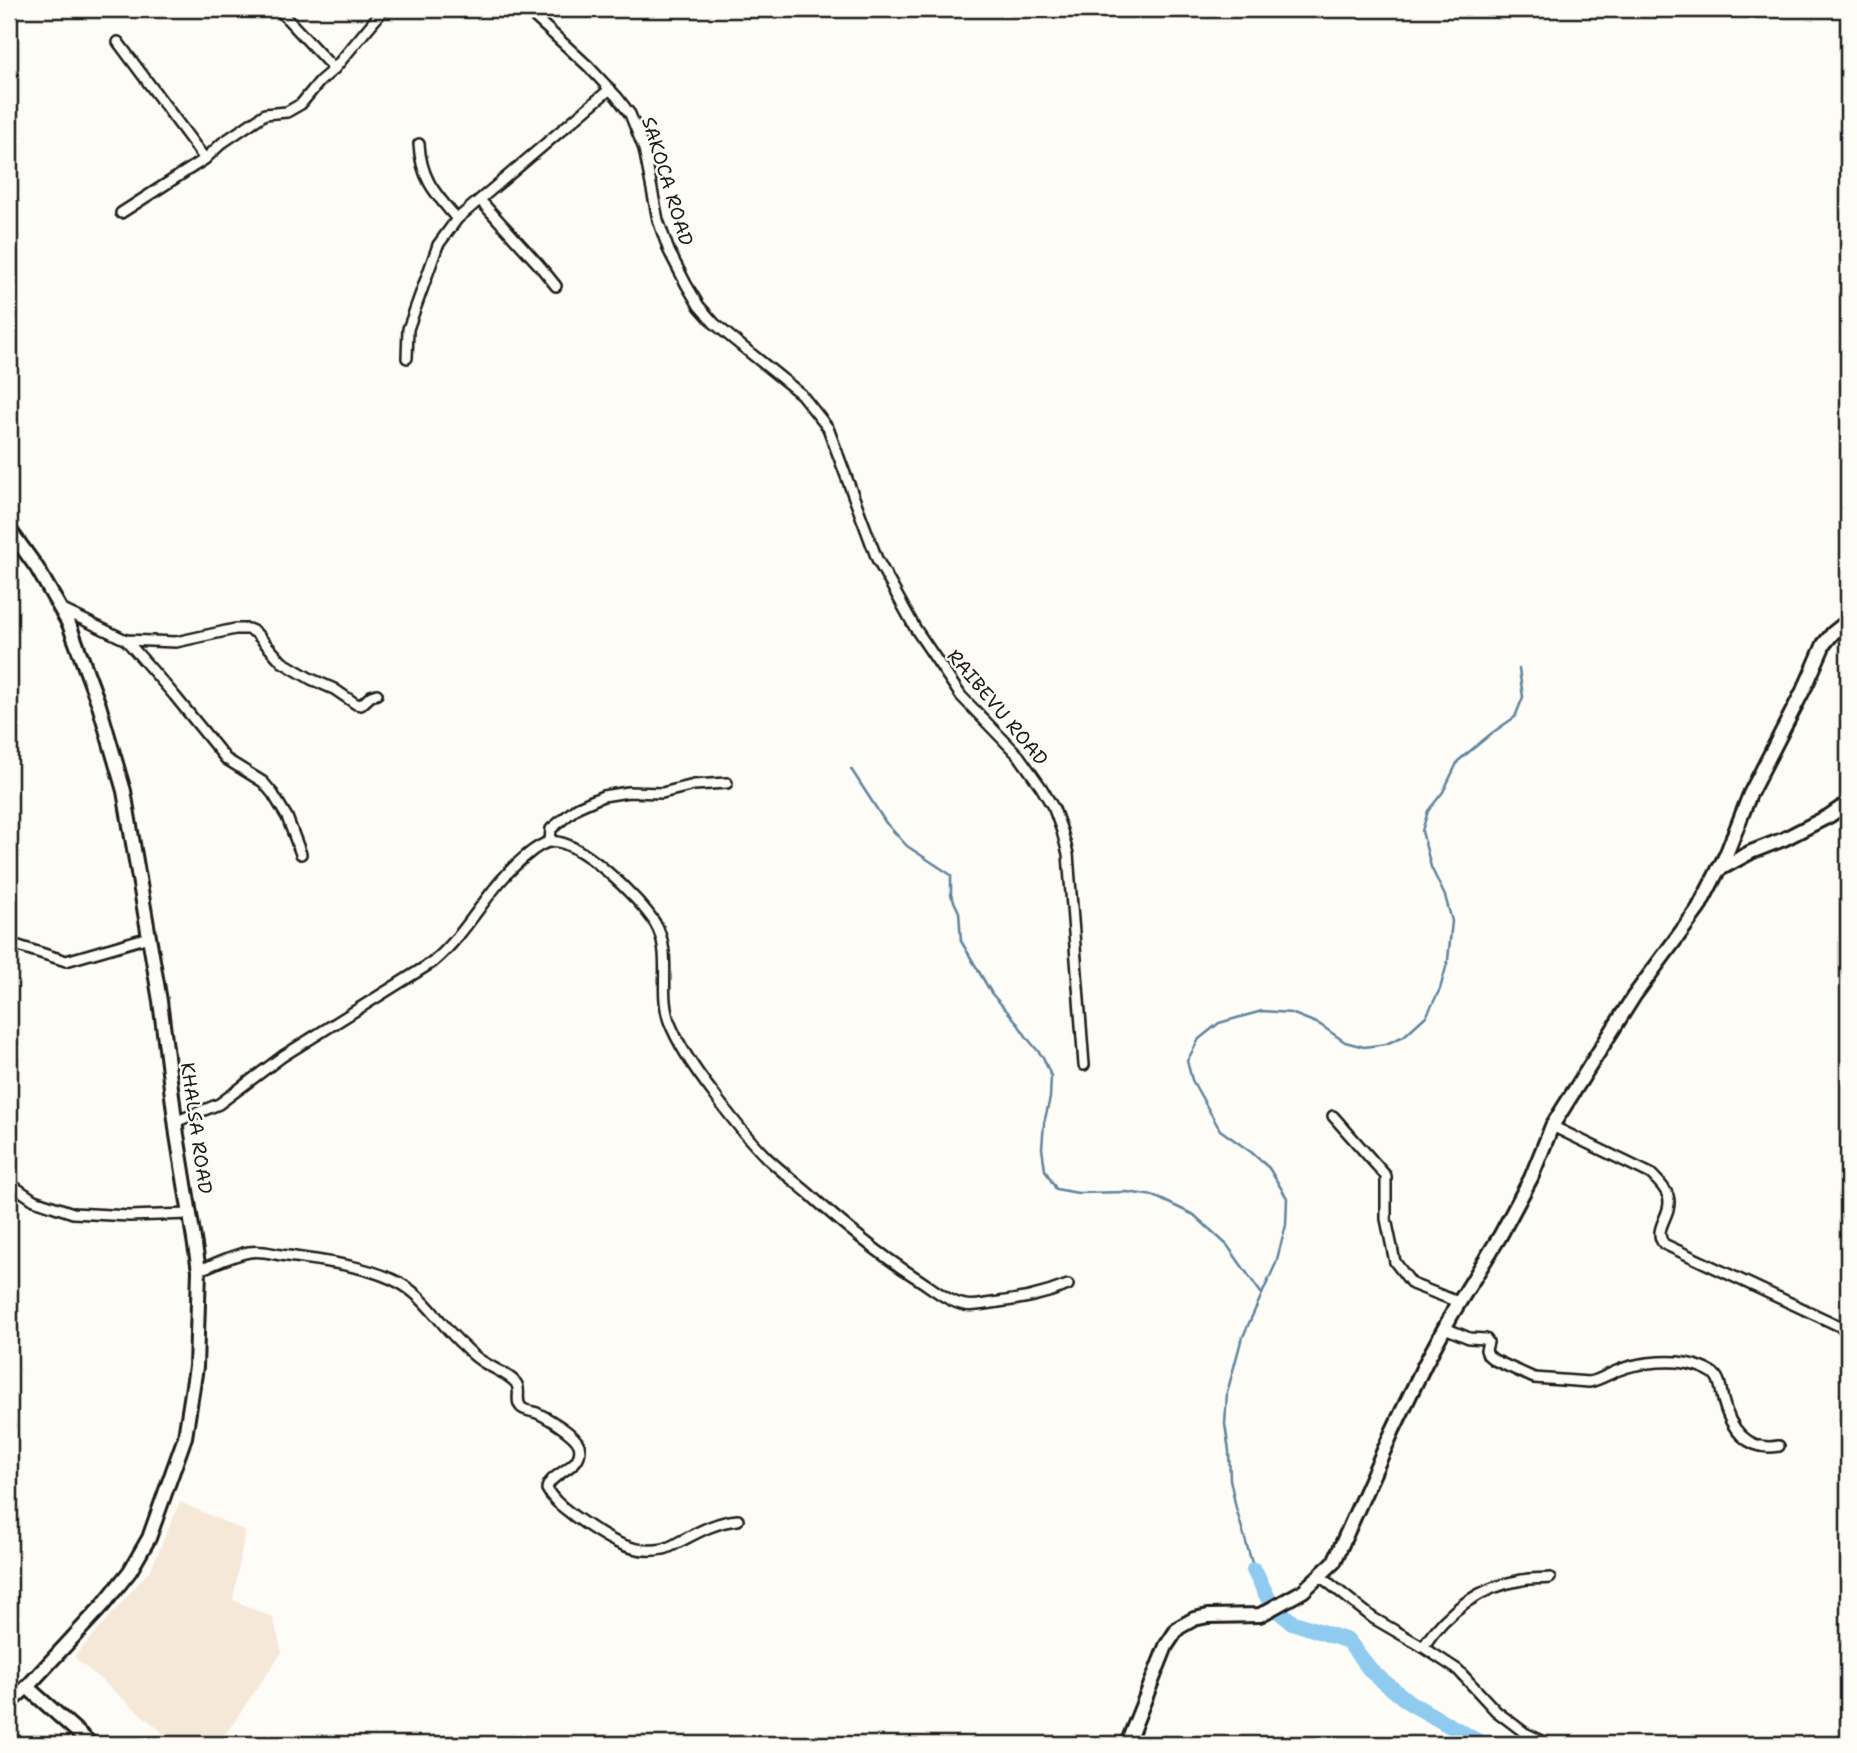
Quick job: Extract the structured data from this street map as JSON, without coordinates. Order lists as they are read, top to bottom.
{
  "streets": {
    "street": ["SAKOCA ROAD", "RAIBEVU ROAD", "KHALSA ROAD"]
  },
  "crossings": [
    ["SAKOCA ROAD", "RAIBEVU ROAD"]
  ]
}
